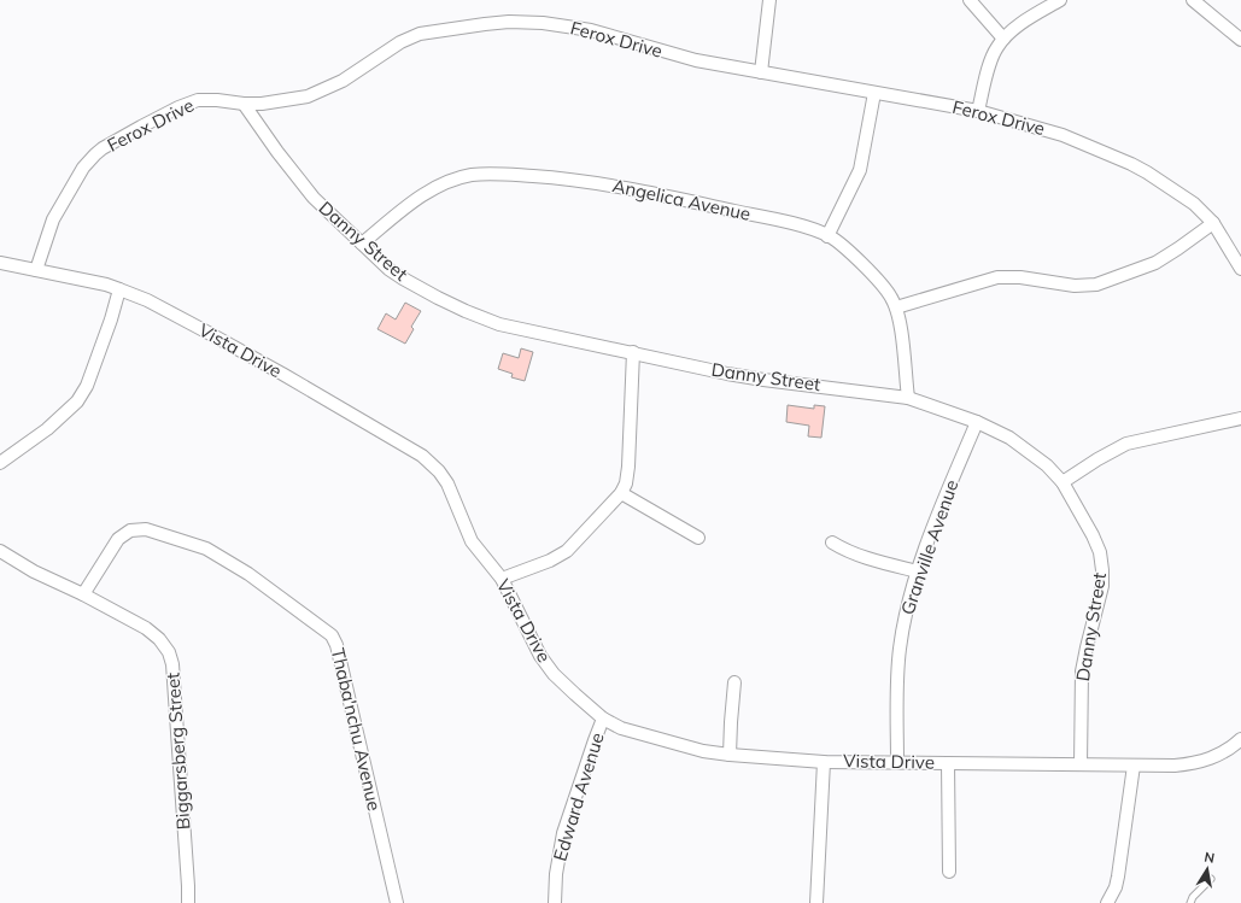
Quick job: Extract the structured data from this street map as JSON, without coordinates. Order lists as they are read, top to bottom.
{
  "streets": {
    "street": [
      "Ferox Drive",
      "Angelica Avenue",
      "Danny Street",
      "Vista Drive",
      "Granville Avenue",
      "Thaba'nchu Avenue",
      "Biggarsberg Street",
      "Edward Avenue"
    ]
  },
  "crossings": [
    ["Ferox Drive", "Danny Street"],
    ["Ferox Drive", "Vista Drive"],
    ["Angelica Avenue", "Danny Street"],
    ["Danny Street", "Vista Drive"],
    ["Danny Street", "Granville Avenue"],
    ["Vista Drive", "Granville Avenue"],
    ["Vista Drive", "Edward Avenue"],
    ["Thaba'nchu Avenue", "Biggarsberg Street"]
  ],
  "north": "top"
}
